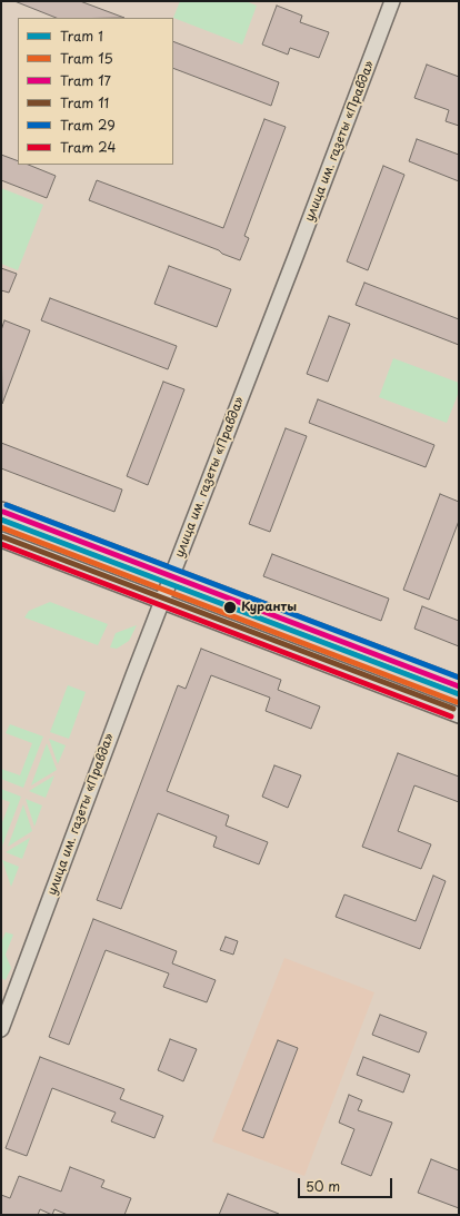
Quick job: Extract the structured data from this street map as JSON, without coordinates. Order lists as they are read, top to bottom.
{
  "streets": {
    "street": ["улица им. газеты «Правда»"]
  },
  "places": ["Куранты"],
  "lines": [
    "tram line 29",
    "tram line 17",
    "tram line 1",
    "tram line 15",
    "tram line 11",
    "tram line 24"
  ],
  "legend": [
    "Tram 1",
    "Tram 15",
    "Tram 17",
    "Tram 11",
    "Tram 29",
    "Tram 24"
  ],
  "scale_bar": "50 m"
}
